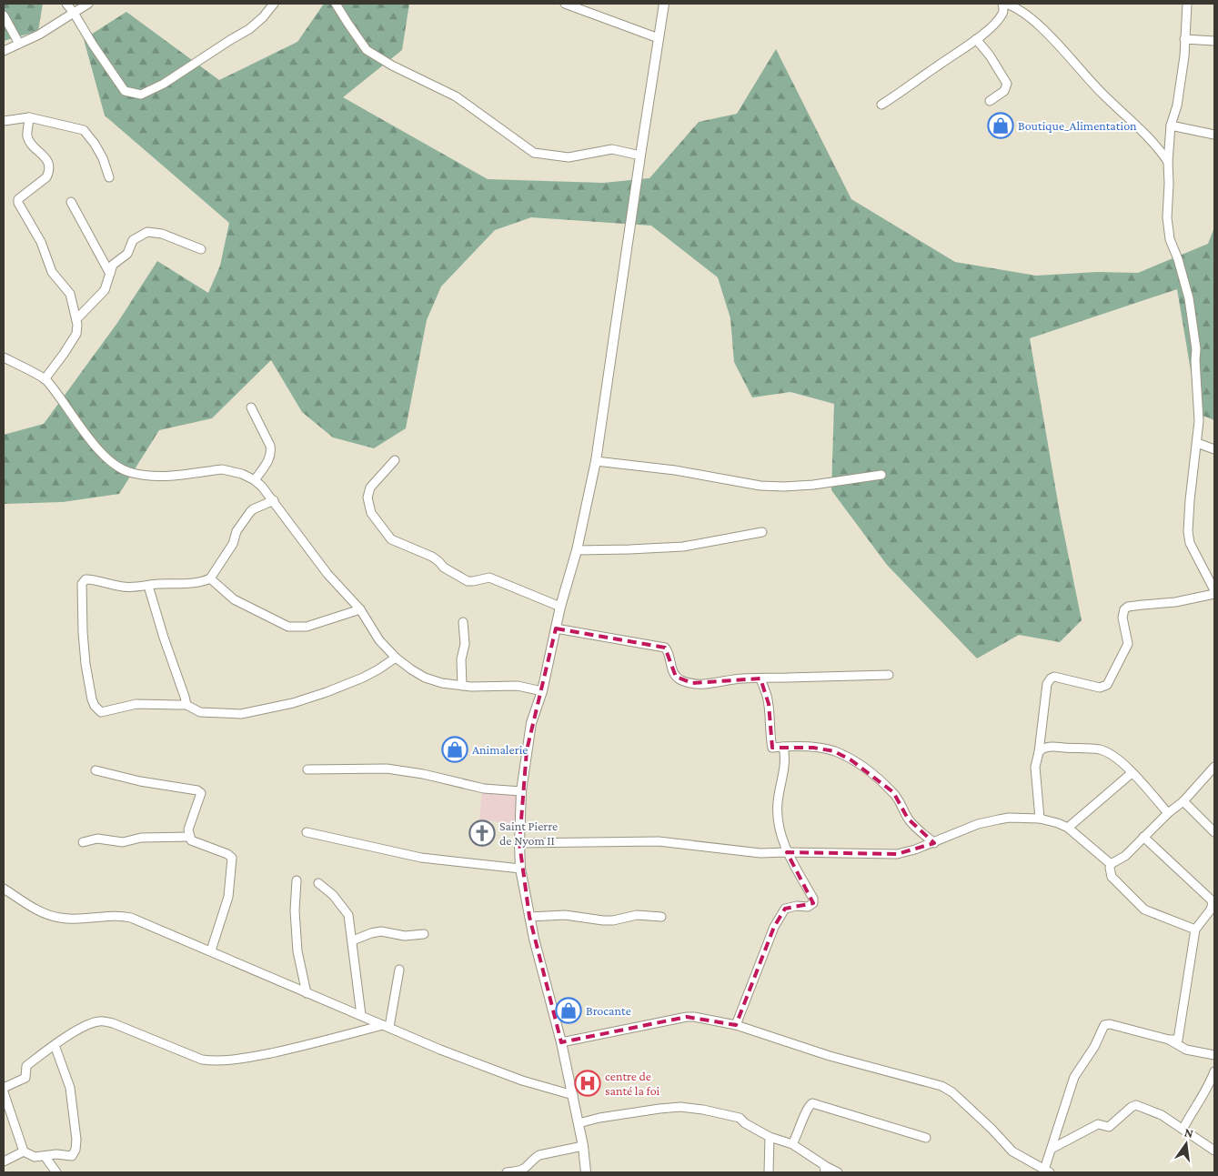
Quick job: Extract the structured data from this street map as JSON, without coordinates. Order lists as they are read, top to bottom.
{
  "places": {
    "shop": ["Boutique_Alimentation", "Animalerie", "Brocante"],
    "church": ["Saint Pierre de Nyom II"],
    "hospital": ["centre de santé la foi"]
  },
  "north": "top"
}
